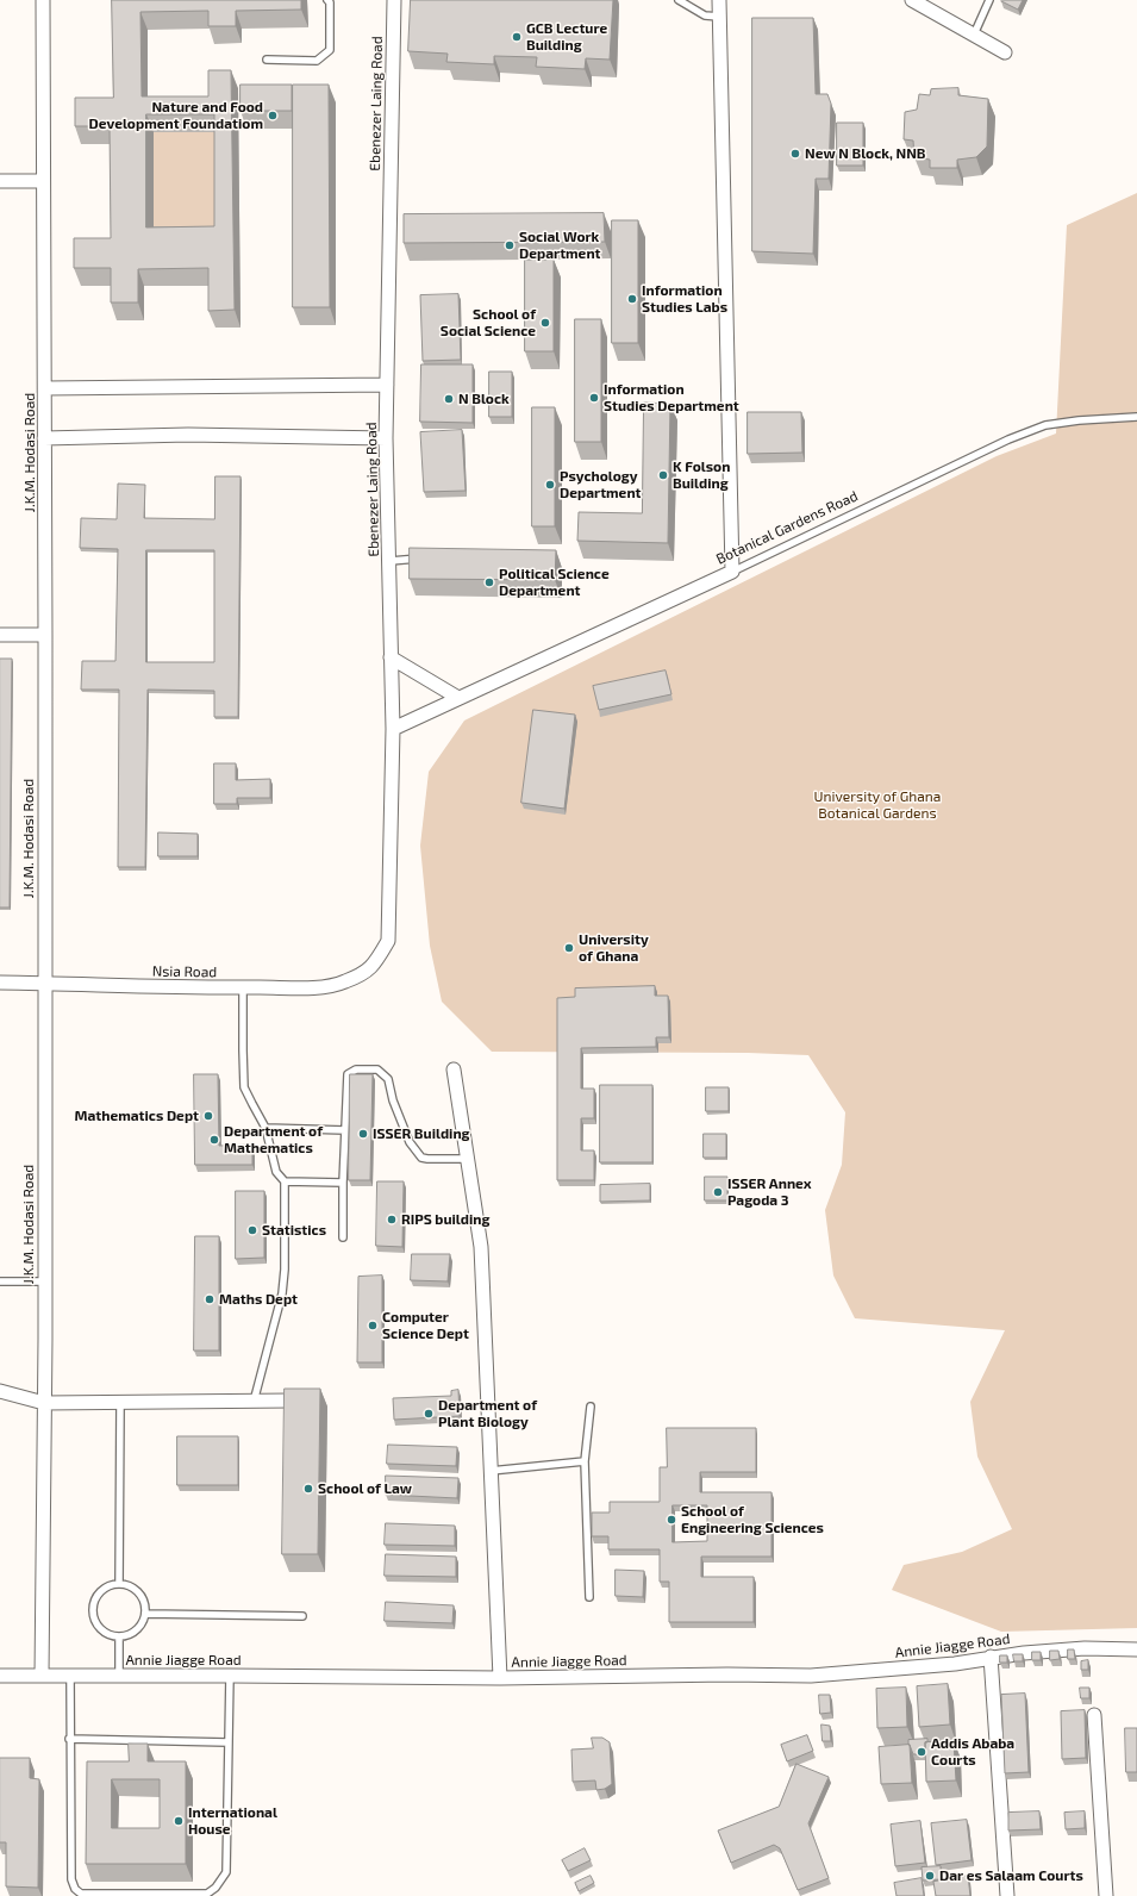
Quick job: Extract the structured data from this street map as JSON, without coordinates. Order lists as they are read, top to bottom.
{
  "streets": {
    "street": [
      "Ebenezer Laing Road",
      "J.K.M. Hodasi Road",
      "Botanical Gardens Road",
      "Nsia Road",
      "Annie Jiagge Road"
    ]
  },
  "crossings": [
    ["Ebenezer Laing Road", "Botanical Gardens Road"],
    ["Ebenezer Laing Road", "Nsia Road"],
    ["J.K.M. Hodasi Road", "Nsia Road"],
    ["J.K.M. Hodasi Road", "Annie Jiagge Road"]
  ],
  "parks": ["University of Ghana Botanical Gardens"],
  "places": [
    "GCB Lecture Building",
    "Nature and Food Development Foundatiom",
    "New N Block, NNB",
    "Social Work Department",
    "Information Studies Labs",
    "School of Social Science",
    "Information Studies Department",
    "N Block",
    "K Folson Building",
    "Psychology Department",
    "Political Science Department",
    "University of Ghana",
    "Mathematics Dept",
    "ISSER Building",
    "Department of Mathematics",
    "ISSER Annex Pagoda 3",
    "RIPS building",
    "Statistics",
    "Maths Dept",
    "Computer Science Dept",
    "Department of Plant Biology",
    "School of Law",
    "School of Engineering Sciences",
    "Addis Ababa Courts",
    "International House",
    "Dar es Salaam Courts"
  ]
}
